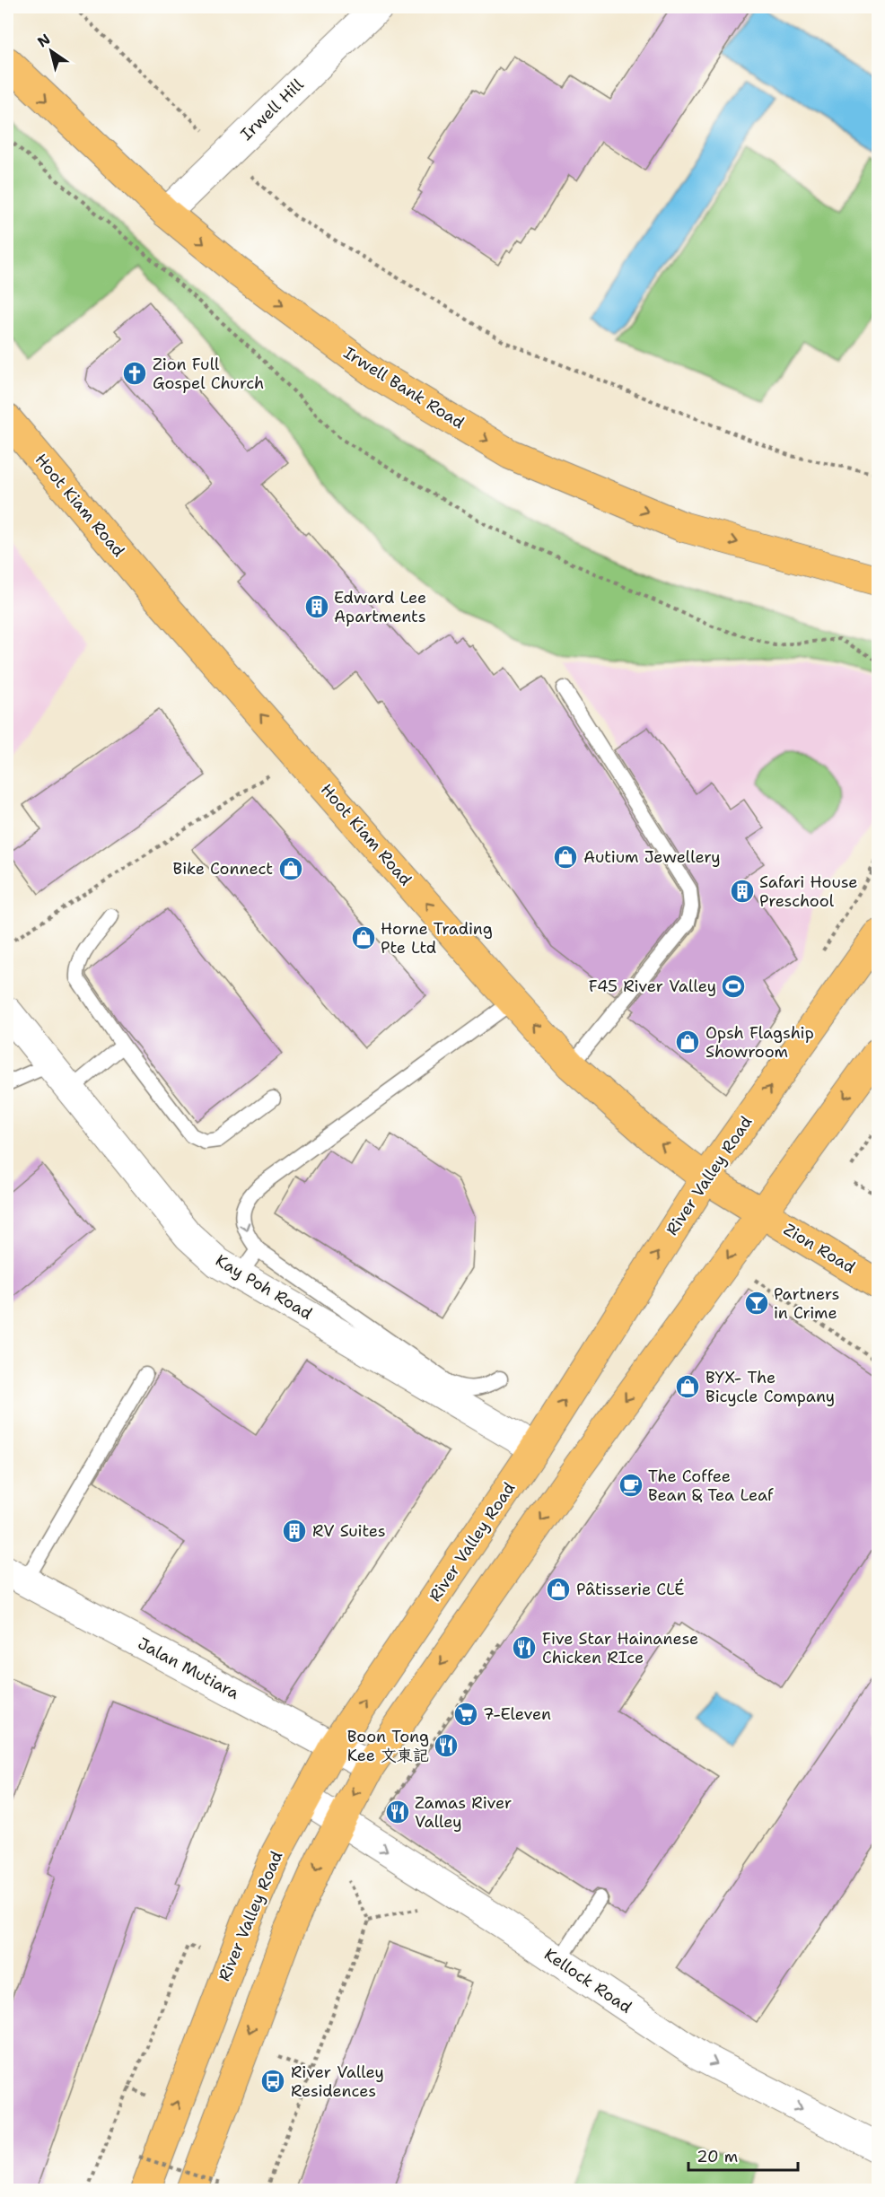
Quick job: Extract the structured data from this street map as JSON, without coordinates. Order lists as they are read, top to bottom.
{
  "streets": {
    "main road": [
      "Irwell Bank Road",
      "Hoot Kiam Road",
      "River Valley Road",
      "Zion Road"
    ],
    "street": [
      "Irwell Hill",
      "Kay Poh Road",
      "Jalan Mutiara",
      "Kellock Road"
    ]
  },
  "crossings": [
    ["Irwell Hill", "Irwell Bank Road"],
    ["Hoot Kiam Road", "River Valley Road"],
    ["Hoot Kiam Road", "Zion Road"],
    ["River Valley Road", "Kay Poh Road"],
    ["River Valley Road", "Jalan Mutiara"],
    ["River Valley Road", "Kellock Road"]
  ],
  "one_way": ["Irwell Bank Road", "Hoot Kiam Road", "Kellock Road"],
  "places": {
    "church": ["Zion Full Gospel Church"],
    "building": ["Edward Lee Apartments", "Safari House Preschool", "RV Suites"],
    "shop": [
      "Autium Jewellery",
      "Bike Connect",
      "Horne Trading Pte Ltd",
      "Opsh Flagship Showroom",
      "BYX- The Bicycle Company",
      "Pâtisserie CLÉ"
    ],
    "sports": ["F45 River Valley"],
    "bar": ["Partners in Crime"],
    "cafe": ["The Coffee Bean & Tea Leaf"],
    "restaurant": ["Five Star Hainanese Chicken RIce", "Boon Tong Kee 文東記", "Zamas River Valley"],
    "supermarket": ["7-Eleven"],
    "bus stop": ["River Valley Residences"]
  },
  "scale_bar": "20 m",
  "north": "top left"
}
